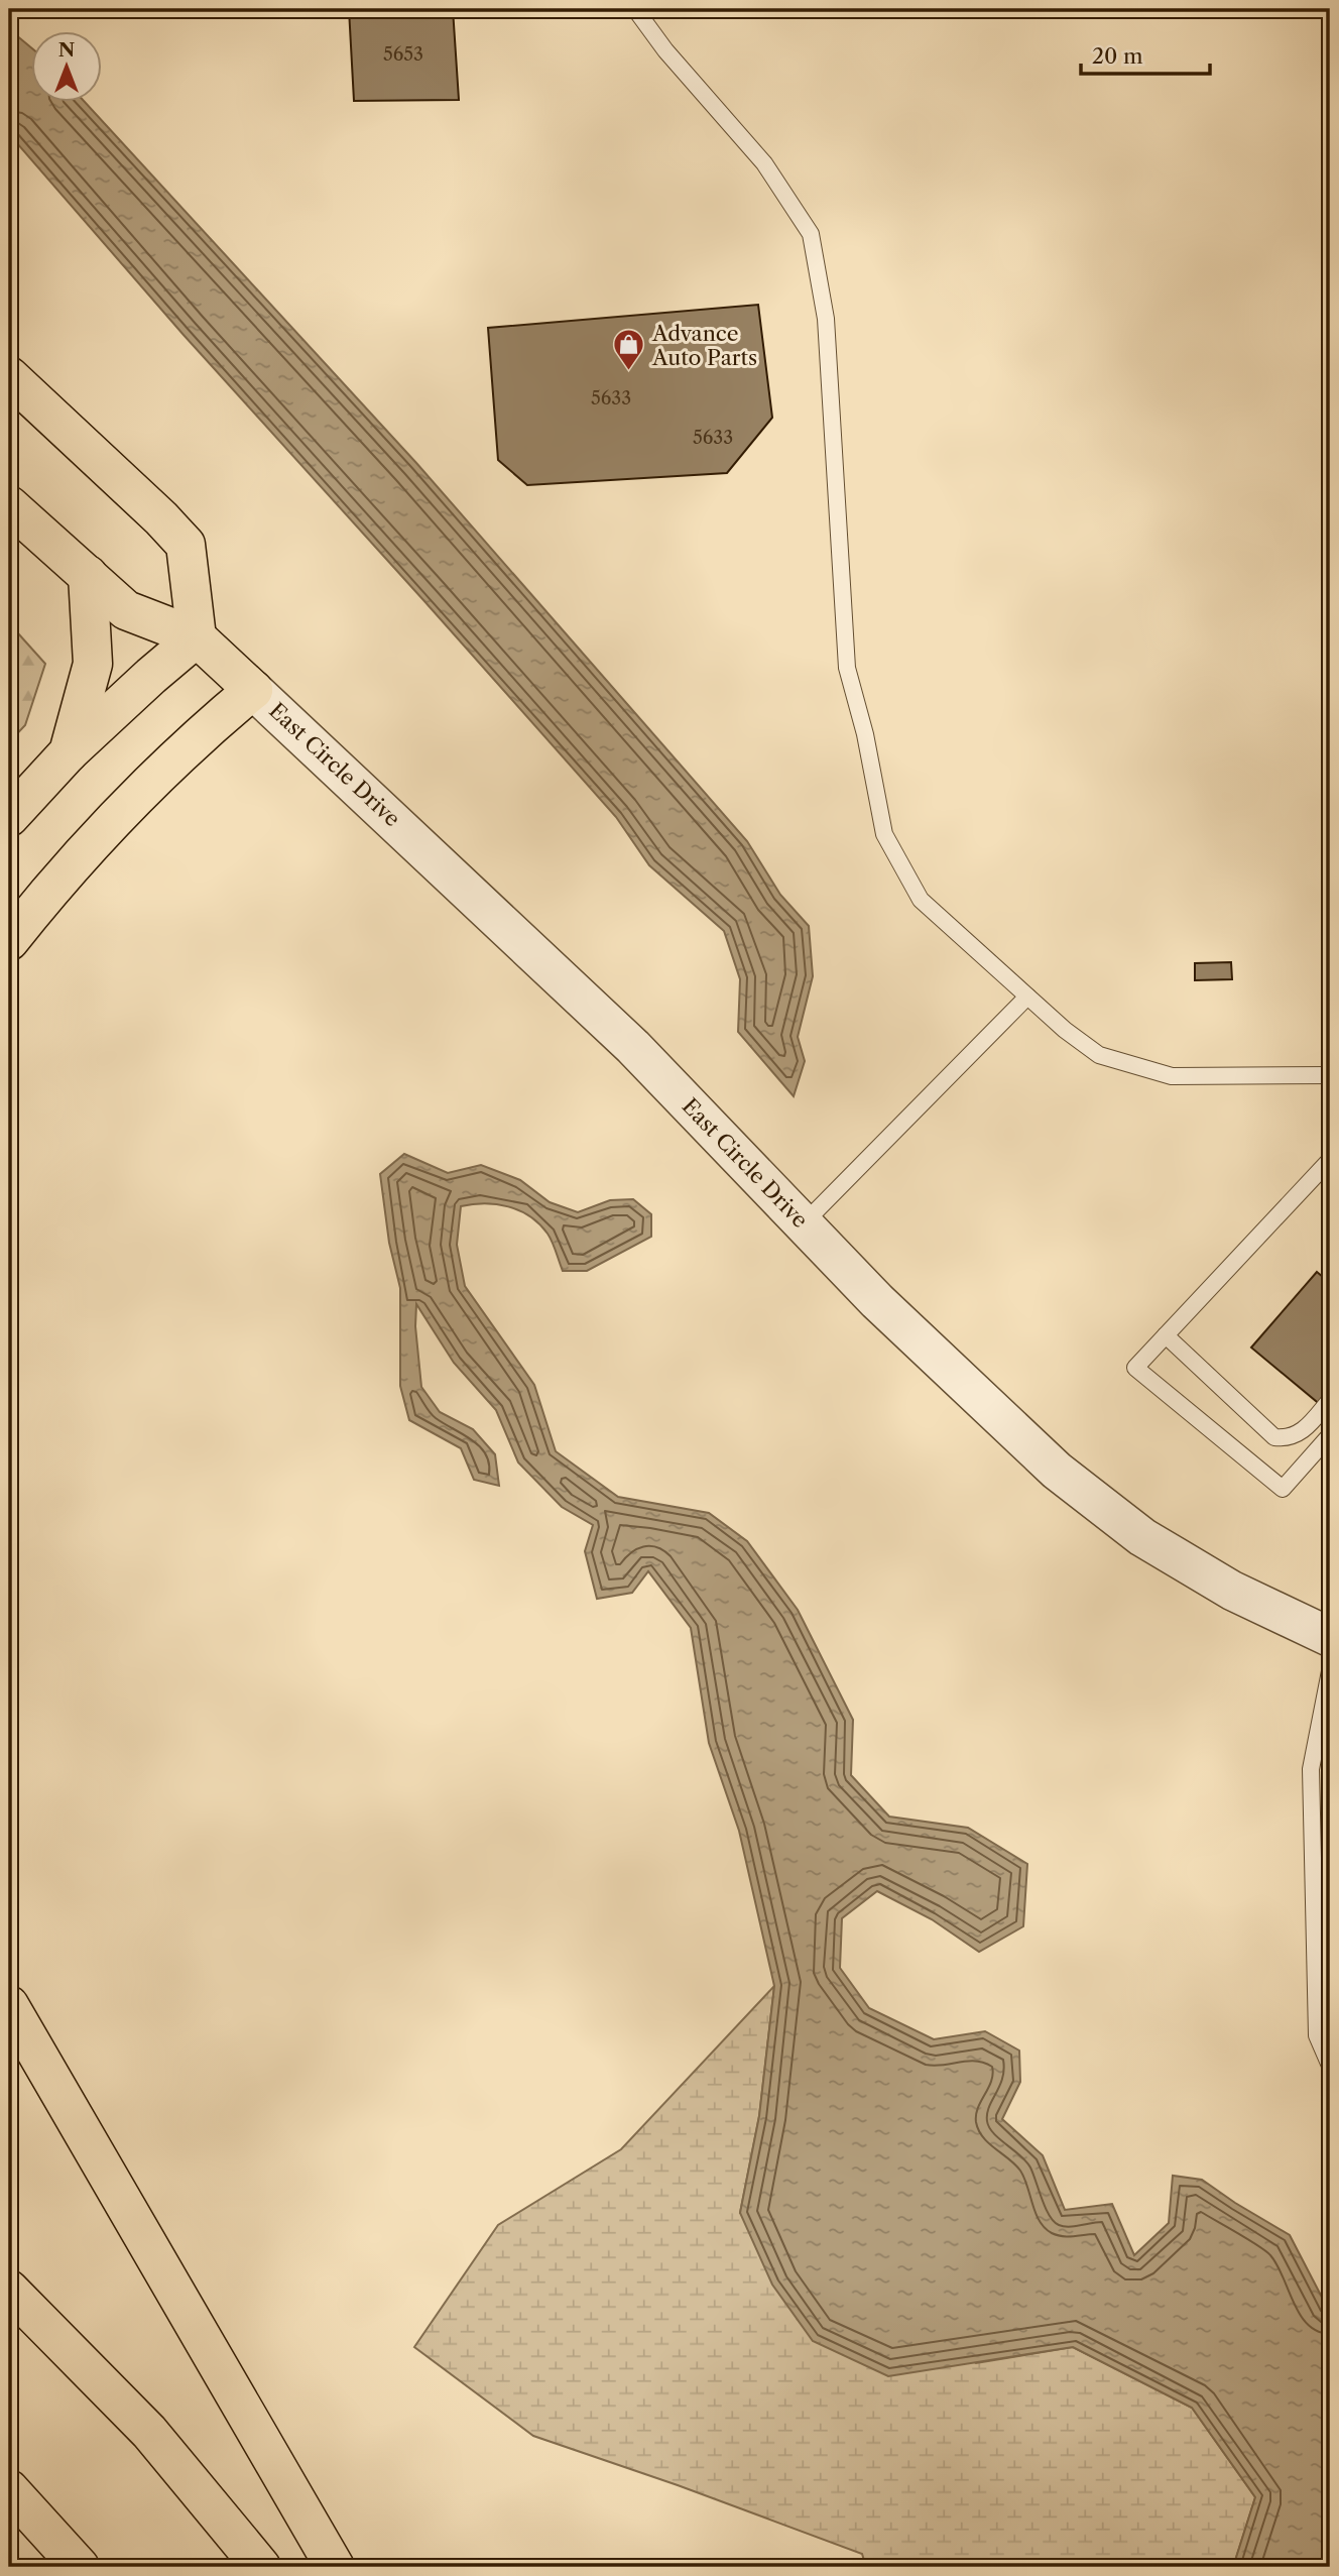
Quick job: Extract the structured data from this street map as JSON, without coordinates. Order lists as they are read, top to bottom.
{
  "streets": {
    "main road": ["East Circle Drive"]
  },
  "places": {
    "shop": ["Advance Auto Parts"]
  },
  "house_numbers": ["5653", "5633", "5633"],
  "scale_bar": "20 m",
  "north": "top"
}
